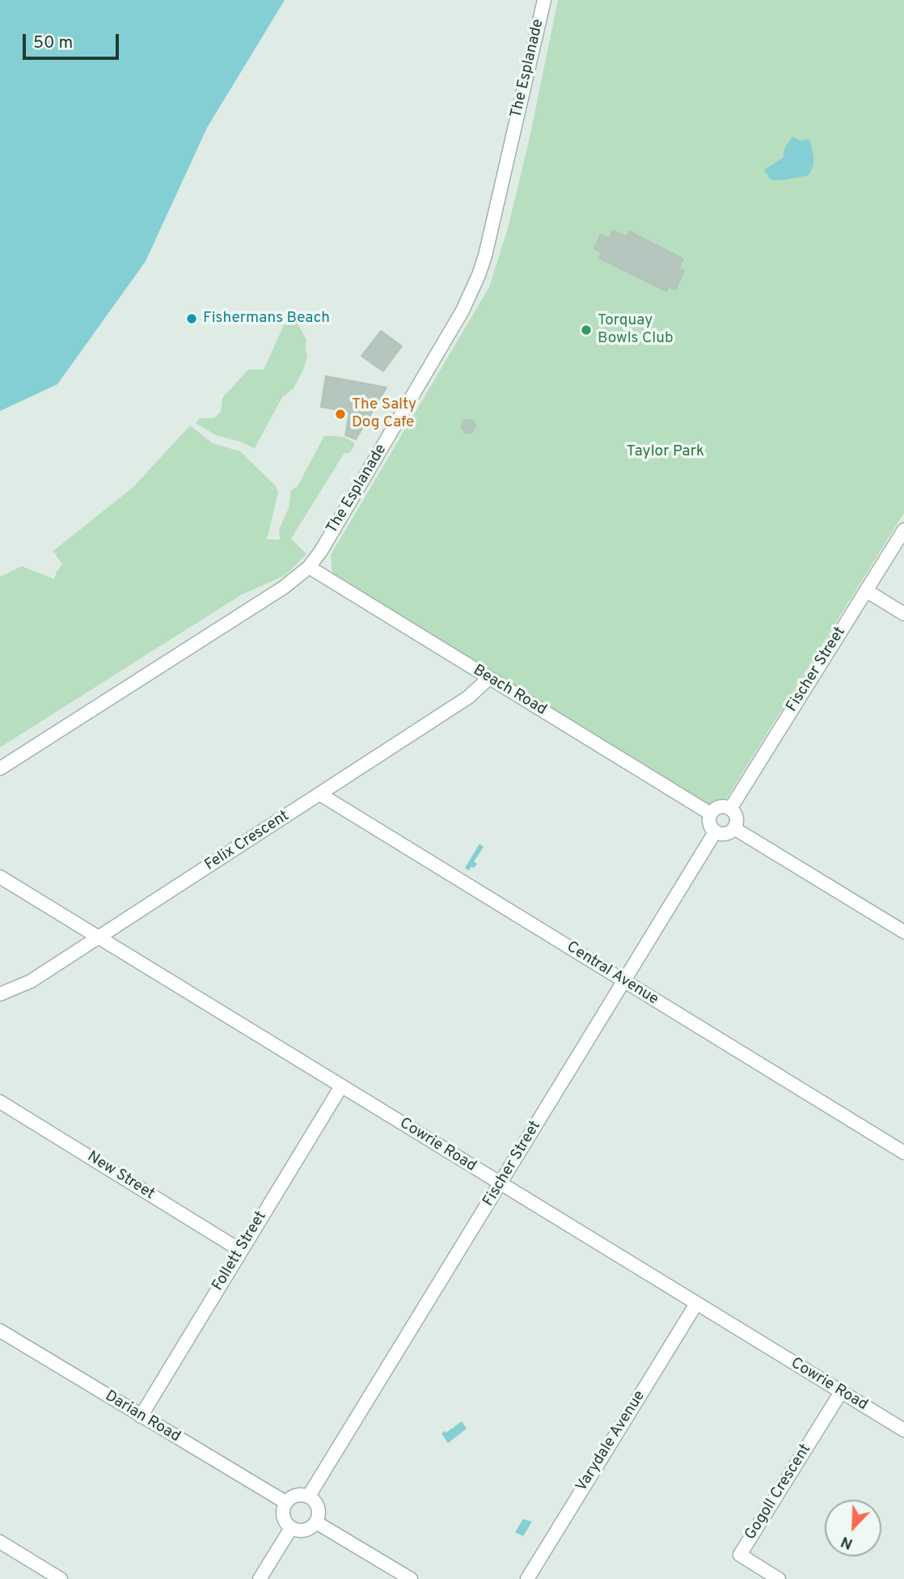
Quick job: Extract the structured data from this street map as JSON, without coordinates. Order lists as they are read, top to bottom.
{
  "streets": {
    "street": [
      "The Esplanade",
      "Fischer Street",
      "Beach Road",
      "Felix Crescent",
      "Central Avenue",
      "Cowrie Road",
      "New Street",
      "Follett Street",
      "Darian Road",
      "Varydale Avenue",
      "Gogoll Crescent"
    ]
  },
  "crossings": [
    ["The Esplanade", "Beach Road"],
    ["Fischer Street", "Beach Road"],
    ["Fischer Street", "Central Avenue"],
    ["Fischer Street", "Cowrie Road"],
    ["Fischer Street", "Darian Road"],
    ["Beach Road", "Felix Crescent"],
    ["Felix Crescent", "Central Avenue"],
    ["Felix Crescent", "Cowrie Road"],
    ["Cowrie Road", "Follett Street"],
    ["Cowrie Road", "Varydale Avenue"],
    ["Cowrie Road", "Gogoll Crescent"],
    ["New Street", "Follett Street"],
    ["Follett Street", "Darian Road"]
  ],
  "parks": ["Taylor Park"],
  "places": ["Fishermans Beach", "Torquay Bowls Club", "The Salty Dog Cafe"],
  "scale_bar": "50 m",
  "north": "bottom left"
}
